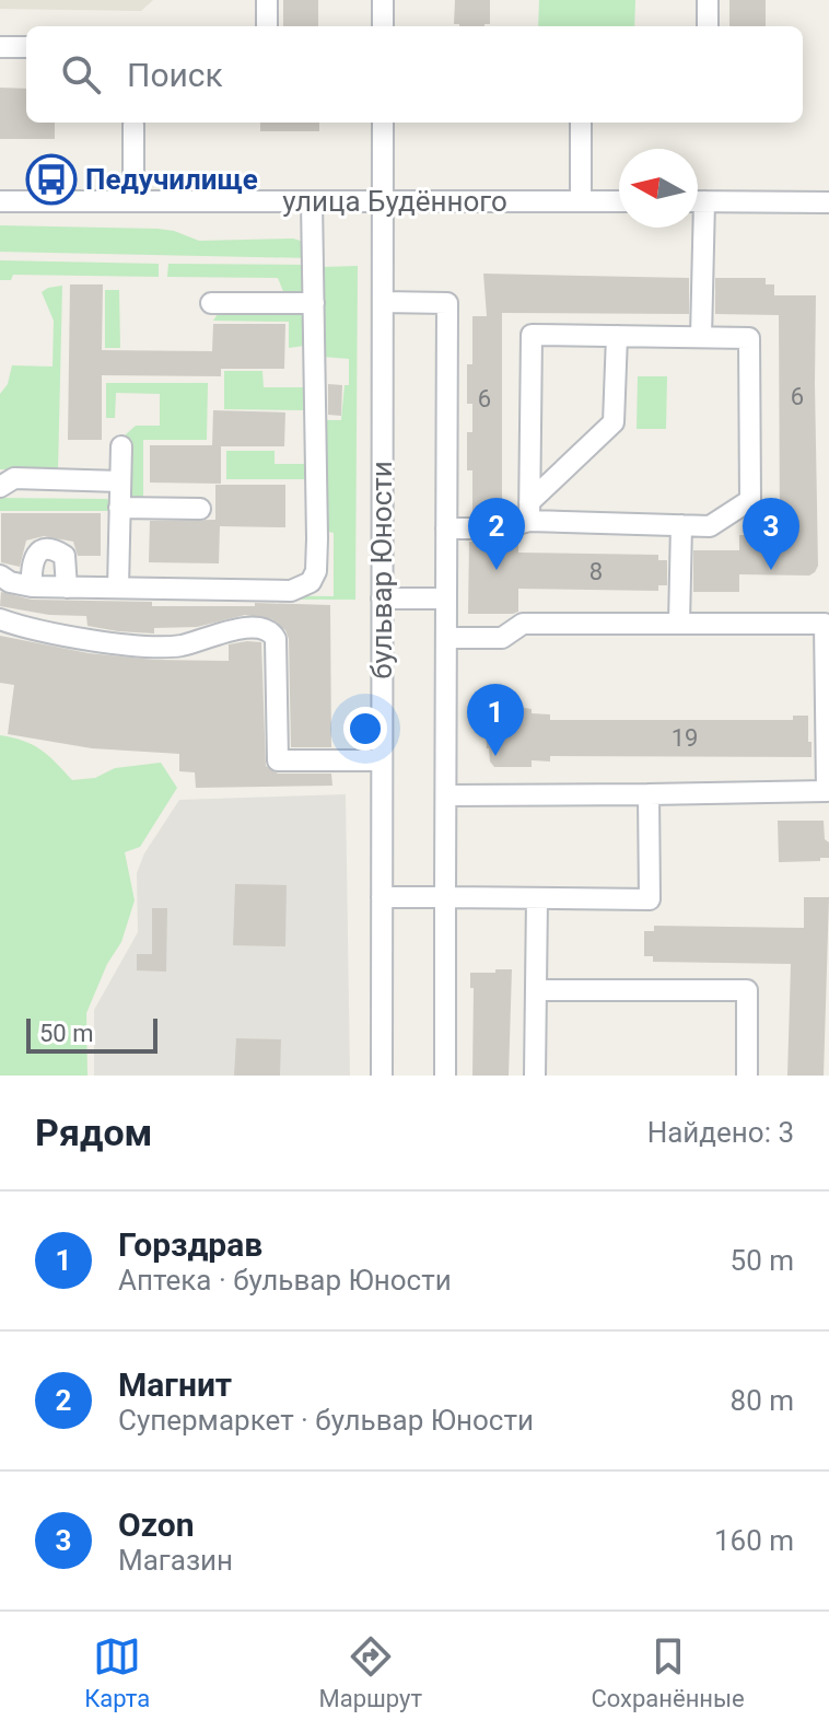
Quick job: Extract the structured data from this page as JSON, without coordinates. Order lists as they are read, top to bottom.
{
  "streets": {
    "street": ["улица Будённого", "бульвар Юности"]
  },
  "crossings": [
    ["улица Будённого", "бульвар Юности"]
  ],
  "places": {
    "bus stop": ["Педучилище"]
  },
  "house_numbers": [
    "6",
    "6",
    "8",
    "19"
  ],
  "scale_bar": "50 m",
  "north": "left",
  "page": {
    "search": "Поиск",
    "pins": ["2", "3", "1"],
    "scale": "50 m",
    "heading": ["Рядом", "Найдено: 3"],
    "list": [
      {
        "mark": "1",
        "name": "Горздрав",
        "note": "Аптека · бульвар Юности",
        "value": "50 m"
      },
      {
        "mark": "2",
        "name": "Магнит",
        "note": "Супермаркет · бульвар Юности",
        "value": "80 m"
      },
      {
        "mark": "3",
        "name": "Ozon",
        "note": "Магазин",
        "value": "160 m"
      }
    ],
    "nav": ["Карта", "Маршрут", "Сохранённые"]
  }
}
